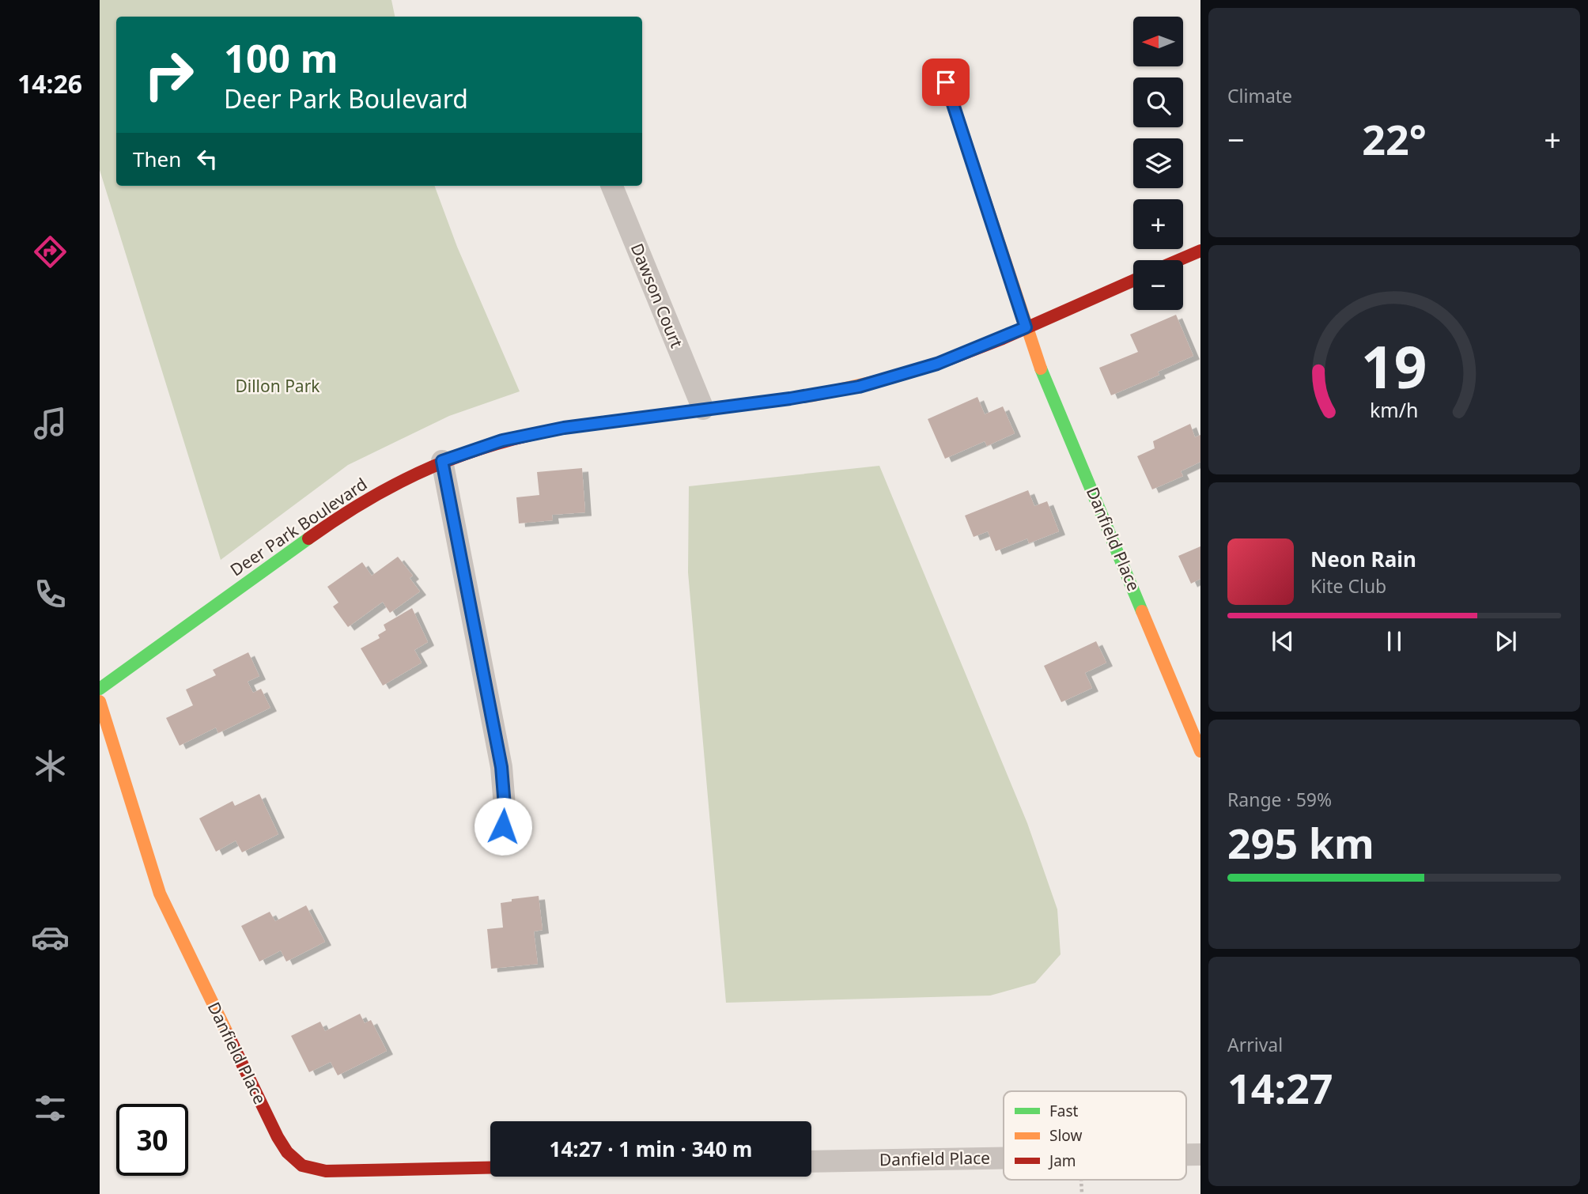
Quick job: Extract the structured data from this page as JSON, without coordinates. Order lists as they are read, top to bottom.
{
  "streets": {
    "street": ["Dawson Court", "Deer Park Boulevard", "Danfield Place"]
  },
  "crossings": [
    ["Dawson Court", "Deer Park Boulevard"],
    ["Deer Park Boulevard", "Danfield Place"]
  ],
  "parks": ["Dillon Park"],
  "legend": ["Fast", "Slow", "Jam"],
  "north": "left",
  "page": {
    "tabs": "14:26",
    "tile": [
      "Climate",
      ["Range · 59%", "295 km"],
      ["Arrival", "14:27"]
    ],
    "map_buttons": ["+", "−"],
    "turn": ["100 m", "Deer Park Boulevard"],
    "heat": ["−", "22°", "+"],
    "then": "Then",
    "song": ["Neon Rain", "Kite Club"],
    "limit": "30",
    "trip": "14:27 · 1 min · 340 m",
    "gauge": ["19", "km/h"]
  }
}
